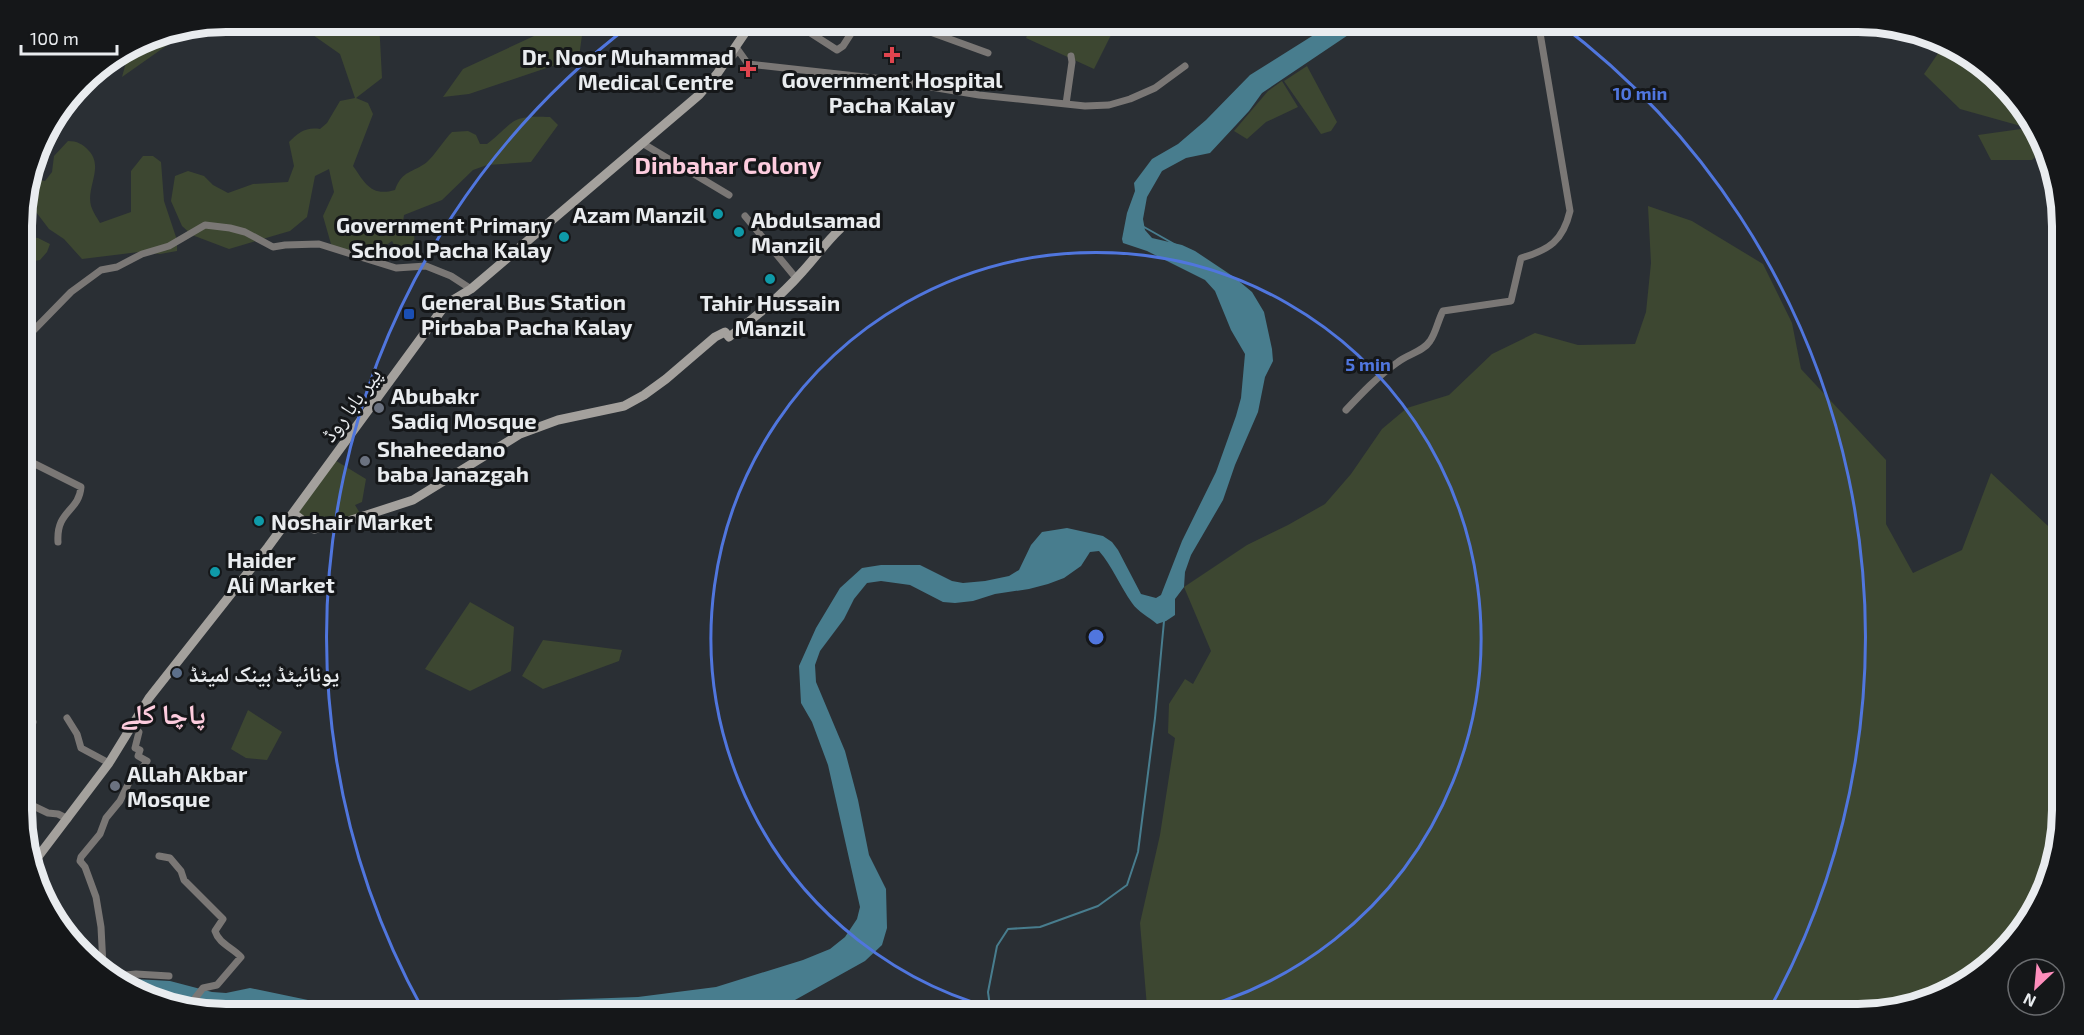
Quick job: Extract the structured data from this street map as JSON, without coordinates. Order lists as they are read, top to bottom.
{
  "streets": {
    "main road": ["پیر بابا روڈ"]
  },
  "districts": ["Dinbahar Colony", "پاچا کلے"],
  "places": {
    "health": ["Government Hospital Pacha Kalay", "Dr. Noor Muhammad Medical Centre"],
    "other": [
      "Azam Manzil",
      "Abdulsamad Manzil",
      "Government Primary School Pacha Kalay",
      "Tahir Hussain Manzil",
      "Abubakr Sadiq Mosque",
      "Shaheedano baba Janazgah",
      "Noshair Market",
      "Haider Ali Market",
      "یونائیٹڈ بینک لمیٹڈ",
      "Allah Akbar Mosque"
    ],
    "transit": ["General Bus Station Pirbaba Pacha Kalay"]
  },
  "scale_bar": "100 m",
  "north": "bottom left",
  "rings": ["10 min", "5 min"]
}
